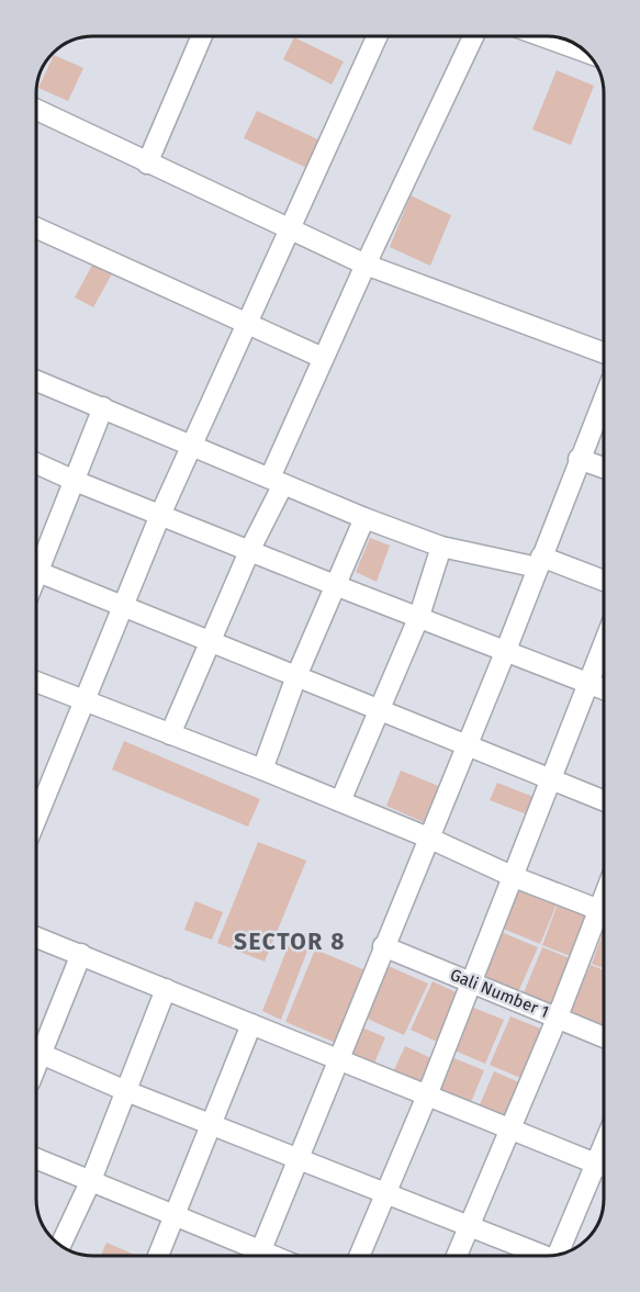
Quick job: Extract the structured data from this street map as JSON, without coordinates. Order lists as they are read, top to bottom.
{
  "streets": {
    "street": ["Gali Number 1"]
  },
  "districts": ["SECTOR 8"]
}
